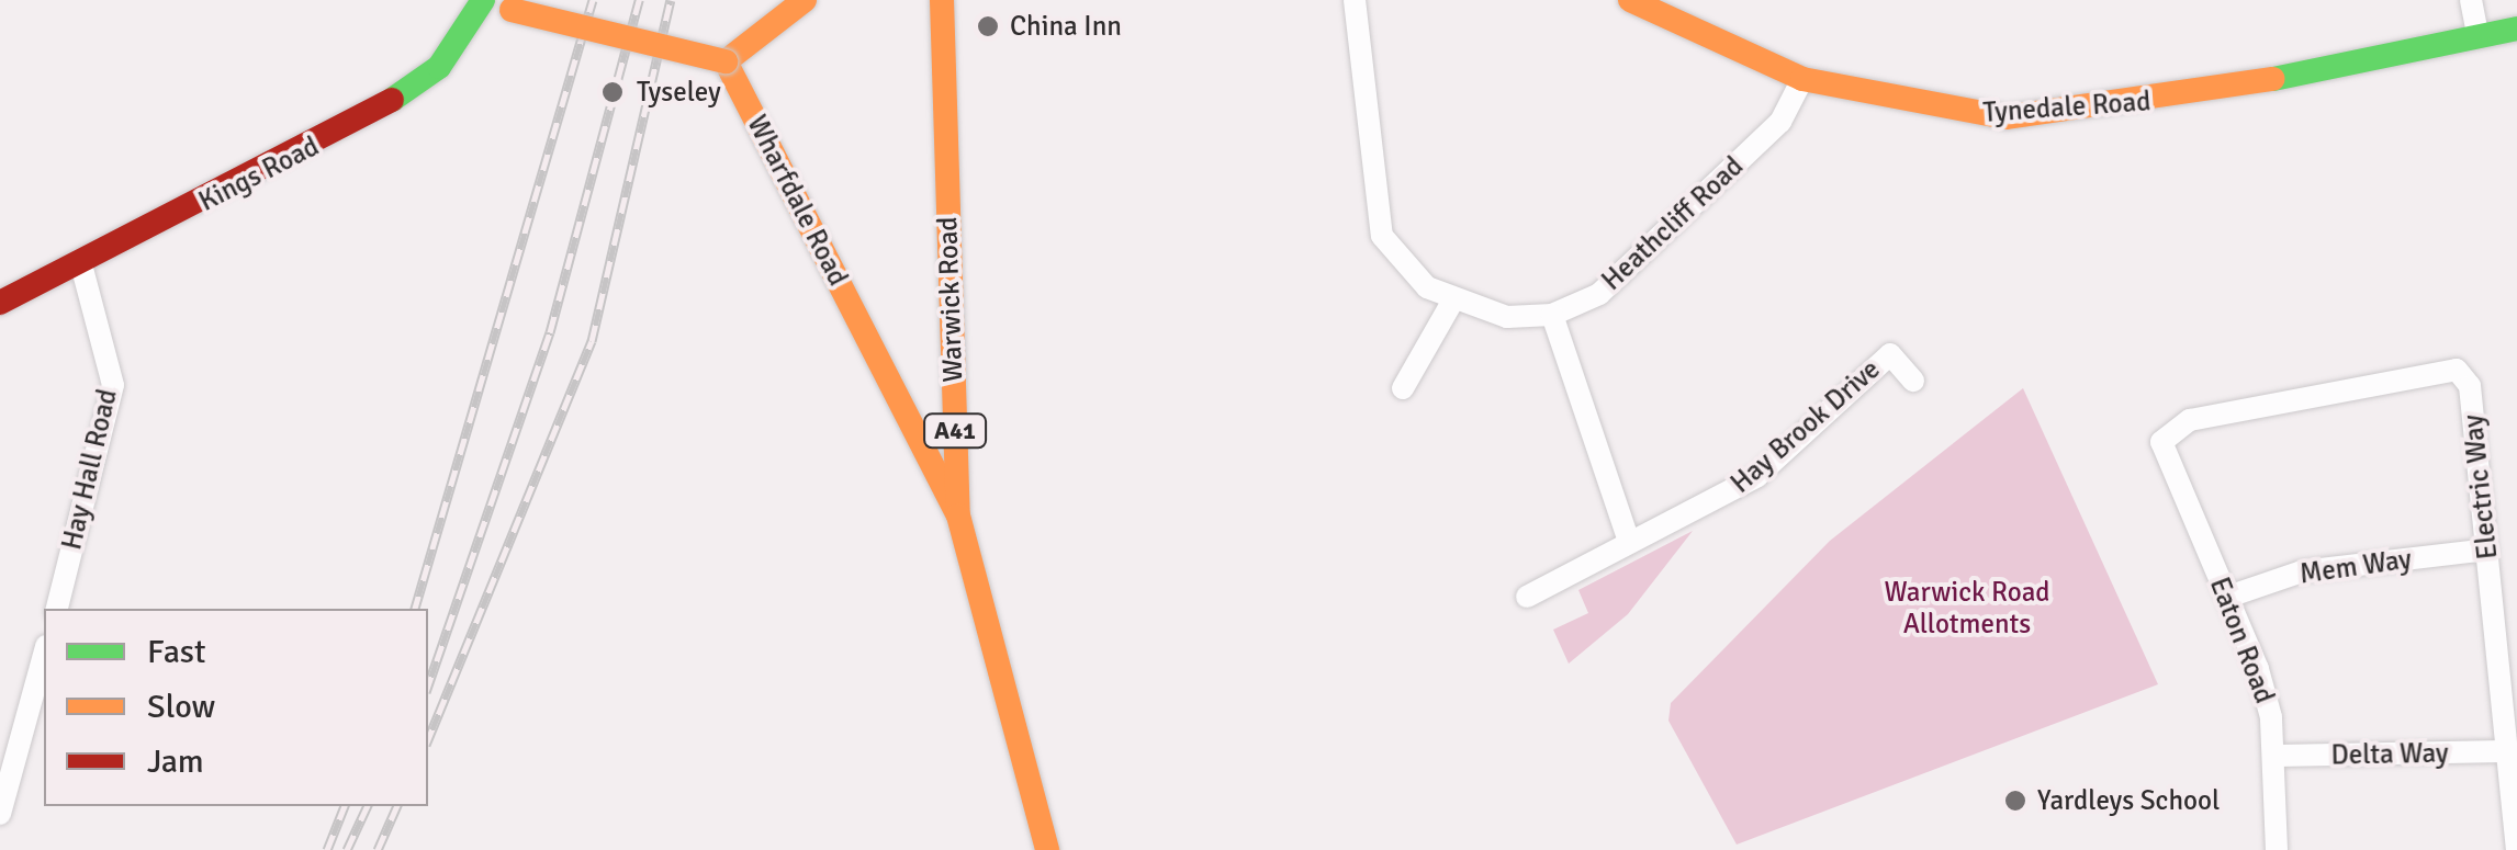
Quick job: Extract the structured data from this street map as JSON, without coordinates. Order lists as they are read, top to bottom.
{
  "streets": {
    "main road": [
      "Tynedale Road",
      "Kings Road",
      "Wharfdale Road",
      "Warwick Road",
      "A41"
    ],
    "street": [
      "Heathcliff Road",
      "Hay Brook Drive",
      "Hay Hall Road",
      "Electric Way",
      "Mem Way",
      "Eaton Road",
      "Delta Way"
    ]
  },
  "crossings": [
    ["Tynedale Road", "Heathcliff Road"],
    ["Kings Road", "Hay Hall Road"],
    ["Wharfdale Road", "Warwick Road"],
    ["Electric Way", "Mem Way"],
    ["Electric Way", "Eaton Road"],
    ["Electric Way", "Delta Way"],
    ["Mem Way", "Eaton Road"],
    ["Eaton Road", "Delta Way"]
  ],
  "parks": ["Warwick Road Allotments"],
  "places": ["China Inn", "Tyseley", "Yardleys School"],
  "legend": ["Fast", "Slow", "Jam"]
}
